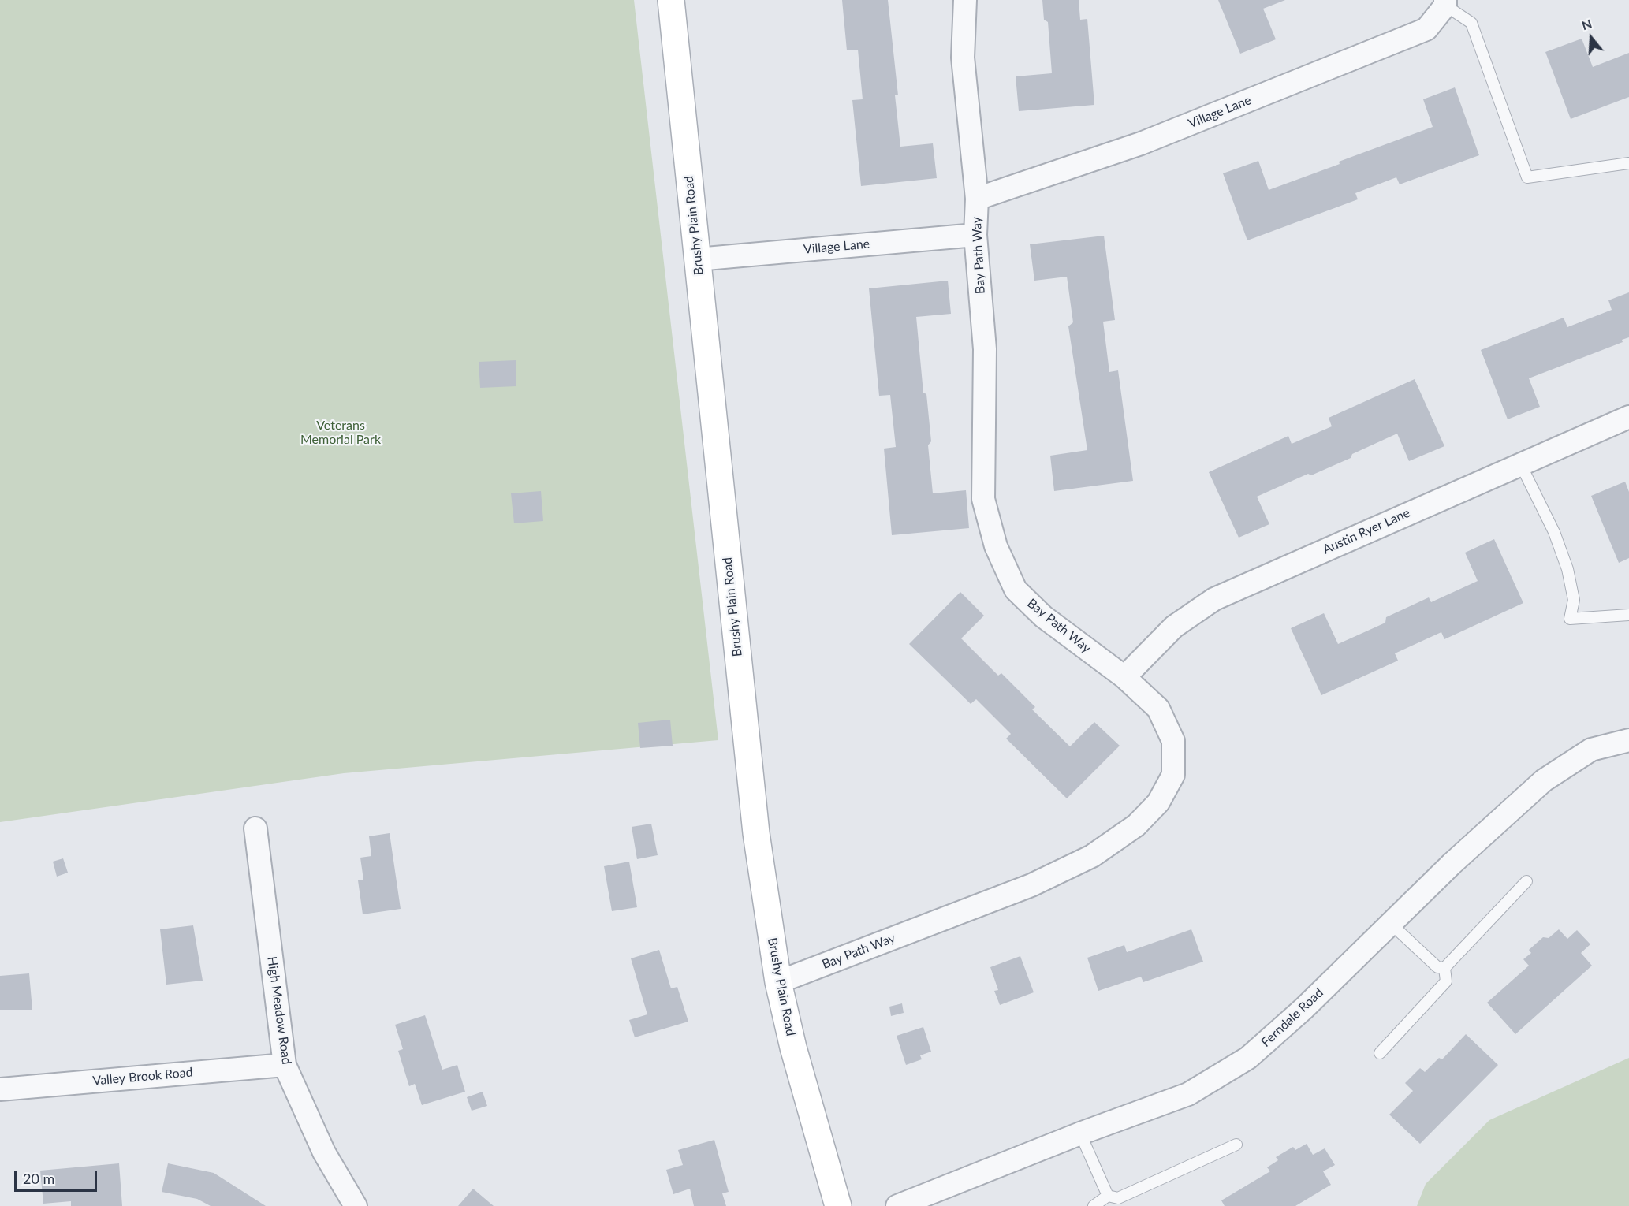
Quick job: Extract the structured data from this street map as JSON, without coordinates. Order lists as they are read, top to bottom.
{
  "streets": {
    "main road": ["Brushy Plain Road"],
    "street": [
      "Village Lane",
      "Bay Path Way",
      "Austin Ryer Lane",
      "High Meadow Road",
      "Ferndale Road",
      "Valley Brook Road"
    ]
  },
  "crossings": [
    ["Village Lane", "Brushy Plain Road"],
    ["Village Lane", "Bay Path Way"],
    ["Brushy Plain Road", "Bay Path Way"],
    ["Bay Path Way", "Austin Ryer Lane"],
    ["High Meadow Road", "Valley Brook Road"]
  ],
  "parks": ["Veterans Memorial Park"],
  "scale_bar": "20 m",
  "north": "top"
}
